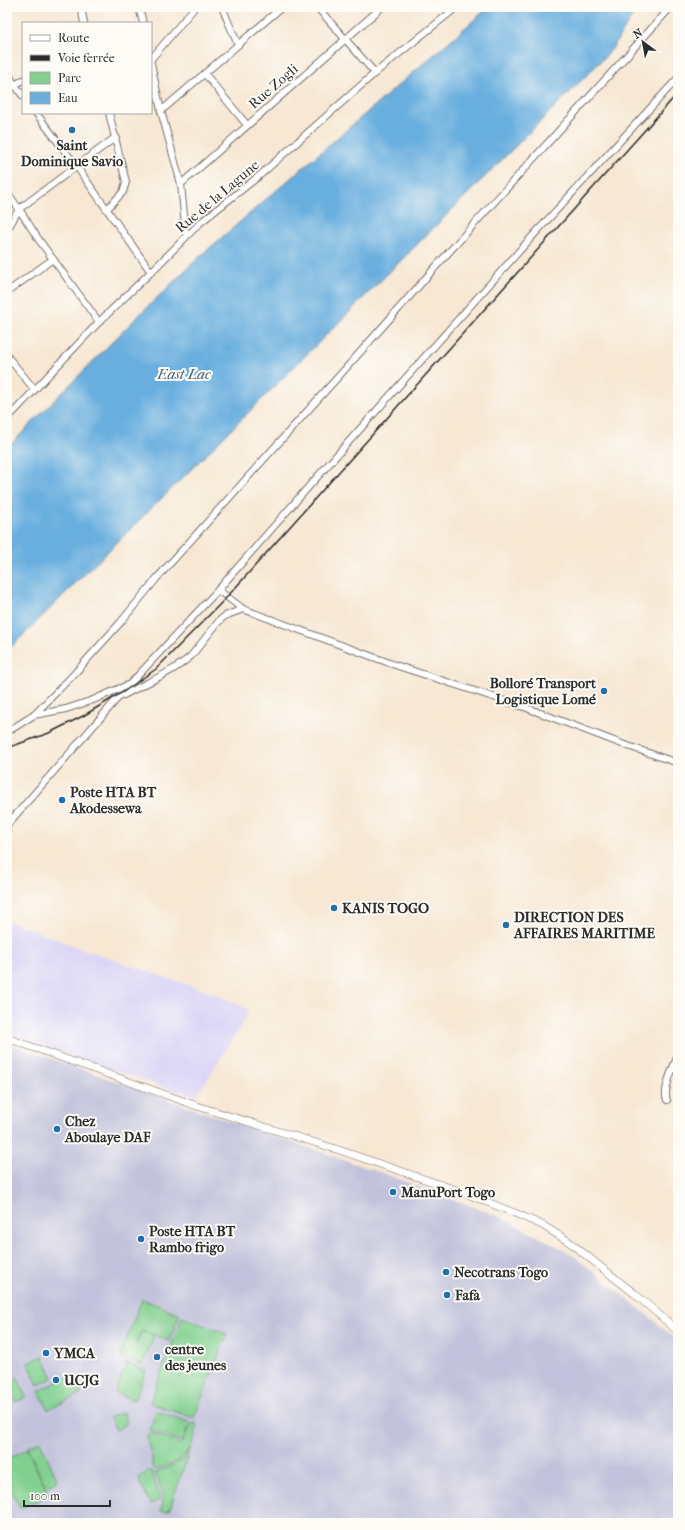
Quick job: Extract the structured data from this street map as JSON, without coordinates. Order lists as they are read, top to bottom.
{
  "streets": {
    "street": ["Rue Zogli", "Rue de la Lagune"]
  },
  "water": ["East Lac"],
  "places": [
    "Saint Dominique Savio",
    "Bolloré Transport Logistique Lomé",
    "Poste HTA BT Akodessewa",
    "KANIS TOGO",
    "DIRECTION DES AFFAIRES MARITIME",
    "Chez Aboulaye DAF",
    "ManuPort Togo",
    "Poste HTA BT Rambo frigo",
    "Necotrans Togo",
    "Fafa",
    "YMCA",
    "centre des jeunes",
    "UCJG"
  ],
  "legend": [
    "Route",
    "Voie ferrée",
    "Parc",
    "Eau"
  ],
  "scale_bar": "100 m",
  "north": "top left"
}
